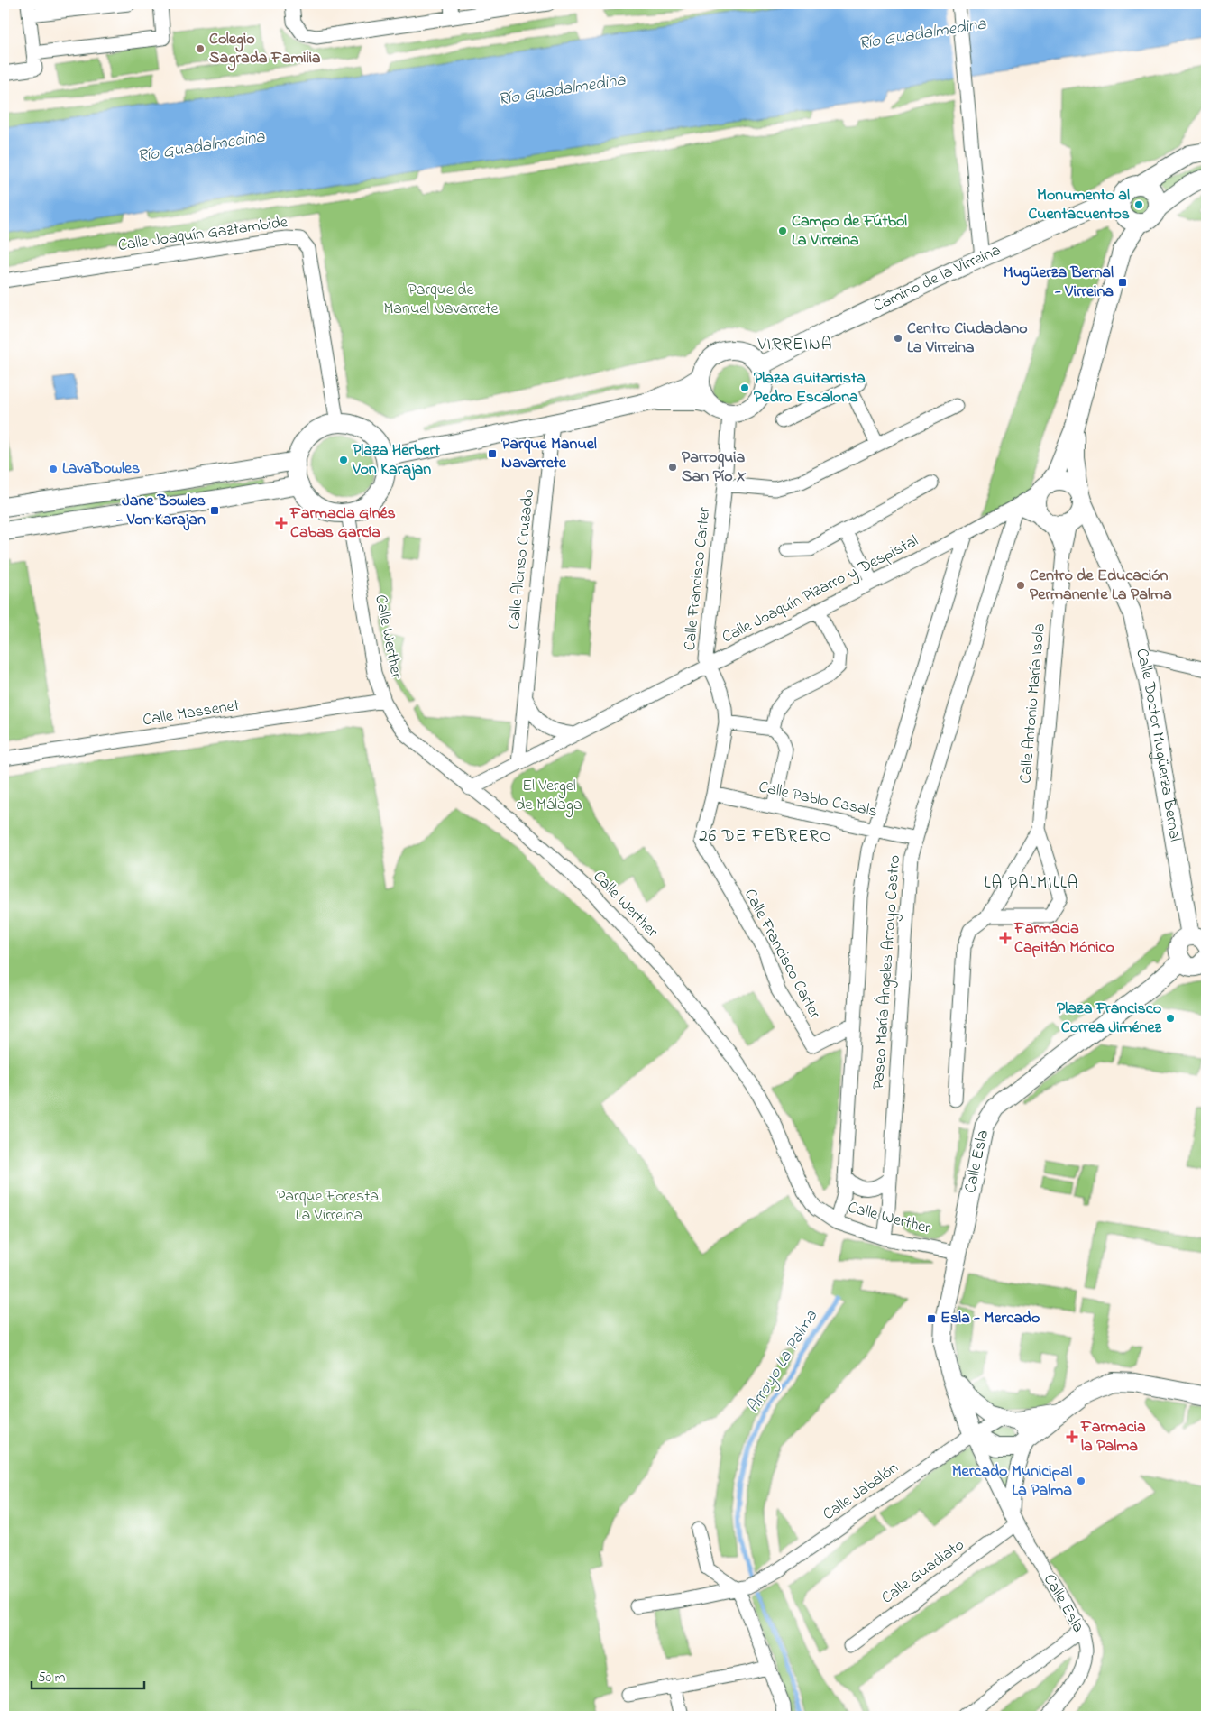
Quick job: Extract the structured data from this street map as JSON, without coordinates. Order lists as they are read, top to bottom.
{
  "streets": {
    "main road": ["Camino de la Virreina", "Calle Doctor Mugüerza Bernal", "Calle Esla"],
    "street": [
      "Calle Joaquín Gaztambide",
      "Calle Alonso Cruzado",
      "Calle Francisco Carter",
      "Calle Joaquín Pizarro y Despistal",
      "Calle Werther",
      "Calle Antonio María Isola",
      "Calle Massenet",
      "Calle Pablo Casals",
      "Paseo María Ángeles Arroyo Castro",
      "Calle Jabalón",
      "Calle Guadiato"
    ]
  },
  "crossings": [
    ["Calle Joaquín Gaztambide", "Calle Werther"],
    ["Camino de la Virreina", "Calle Francisco Carter"],
    ["Camino de la Virreina", "Calle Doctor Mugüerza Bernal"],
    ["Calle Alonso Cruzado", "Calle Joaquín Pizarro y Despistal"],
    ["Calle Francisco Carter", "Calle Joaquín Pizarro y Despistal"],
    ["Calle Francisco Carter", "Calle Pablo Casals"],
    ["Calle Francisco Carter", "Paseo María Ángeles Arroyo Castro"],
    ["Calle Joaquín Pizarro y Despistal", "Calle Werther"],
    ["Calle Joaquín Pizarro y Despistal", "Calle Antonio María Isola"],
    ["Calle Joaquín Pizarro y Despistal", "Calle Doctor Mugüerza Bernal"],
    ["Calle Joaquín Pizarro y Despistal", "Paseo María Ángeles Arroyo Castro"],
    ["Calle Werther", "Calle Massenet"],
    ["Calle Werther", "Paseo María Ángeles Arroyo Castro"],
    ["Calle Werther", "Calle Esla"],
    ["Calle Antonio María Isola", "Calle Doctor Mugüerza Bernal"],
    ["Calle Pablo Casals", "Paseo María Ángeles Arroyo Castro"],
    ["Calle Esla", "Calle Jabalón"],
    ["Calle Esla", "Calle Guadiato"]
  ],
  "districts": ["VIRREINA", "26 DE FEBRERO", "LA PALMILLA"],
  "water": ["Río Guadalmedina", "Arroyo La Palma"],
  "parks": ["Parque de Manuel Navarrete", "El Vergel de Málaga", "Parque Forestal La Virreina"],
  "places": {
    "other": [
      "Colegio Sagrada Familia",
      "Monumento al Cuentacuentos",
      "Campo de Fútbol La Virreina",
      "Centro Ciudadano La Virreina",
      "Plaza Guitarrista Pedro Escalona",
      "Plaza Herbert Von Karajan",
      "Parroquia San Pío X",
      "LavaBowles",
      "Centro de Educación Permanente La Palma",
      "Plaza Francisco Correa Jiménez",
      "Mercado Municipal La Palma"
    ],
    "transit": [
      "Mugüerza Bernal - Virreina",
      "Parque Manuel Navarrete",
      "Jane Bowles - Von Karajan",
      "Esla - Mercado"
    ],
    "health": ["Farmacia Ginés Cabas García", "Farmacia Capitán Mónico", "Farmacia la Palma"]
  },
  "scale_bar": "50 m"
}
